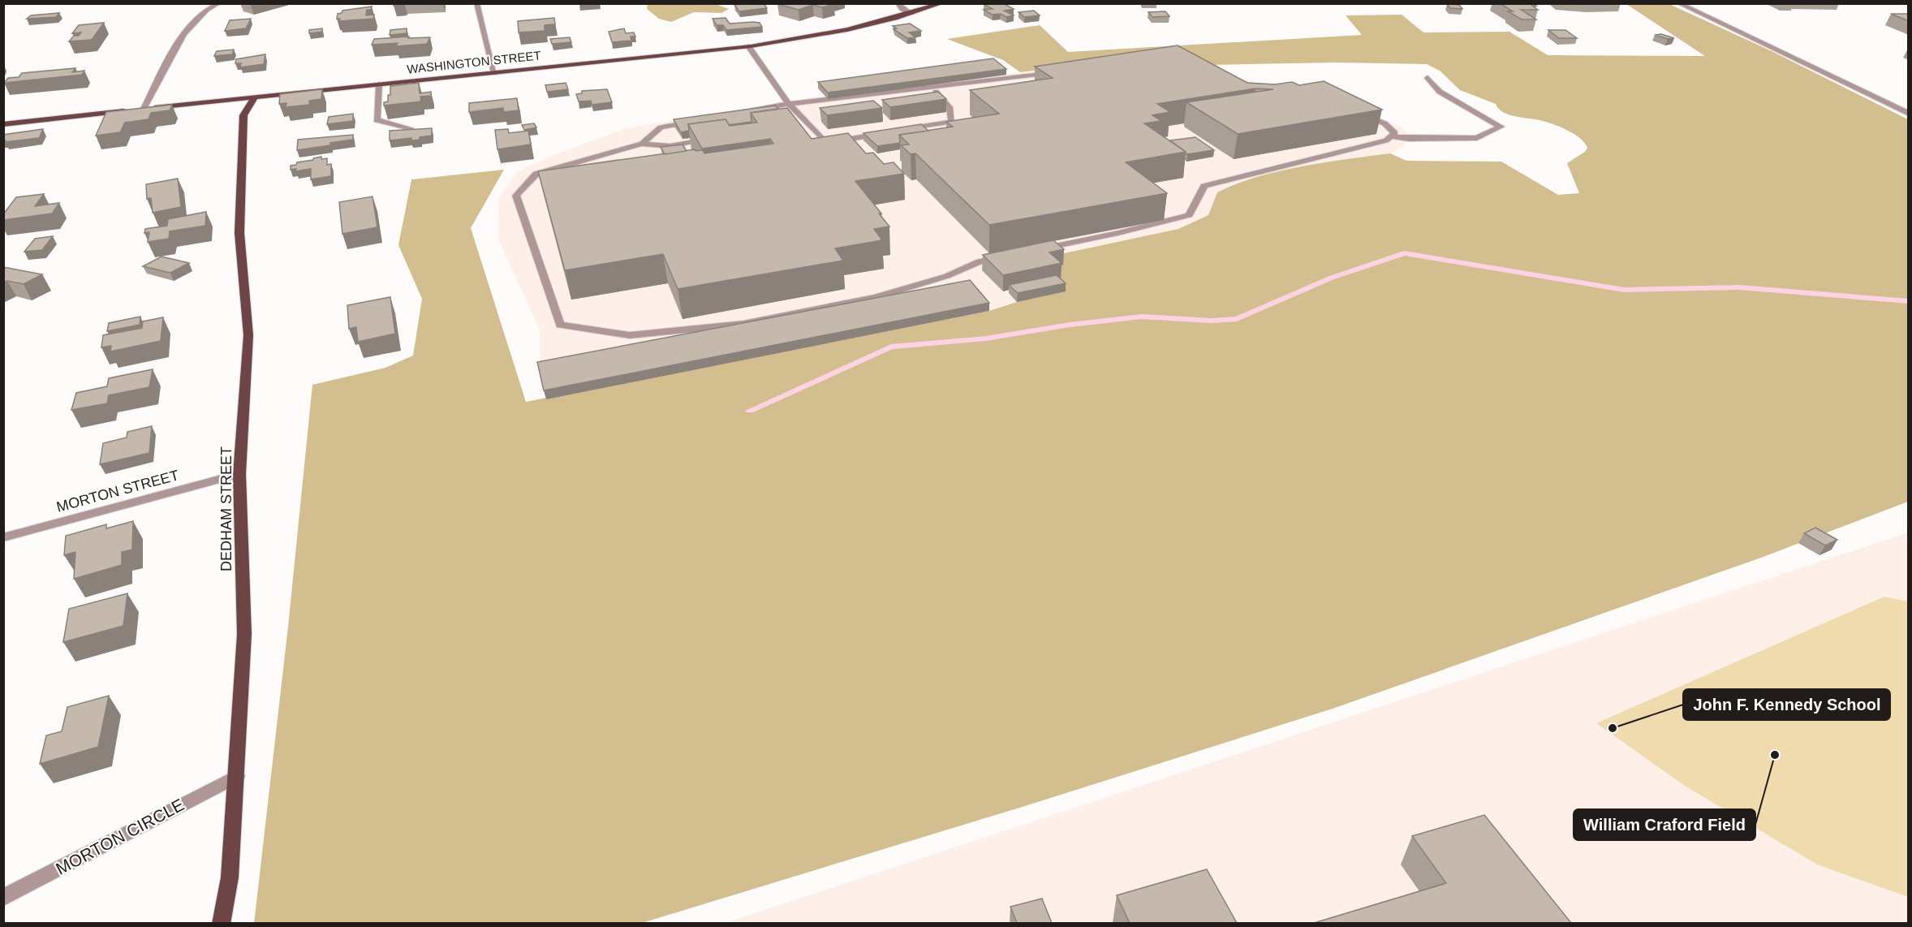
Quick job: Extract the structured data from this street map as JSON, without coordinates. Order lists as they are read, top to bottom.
{
  "streets": {
    "main road": ["WASHINGTON STREET", "DEDHAM STREET"],
    "street": ["MORTON STREET", "MORTON CIRCLE"]
  },
  "crossings": [
    ["WASHINGTON STREET", "DEDHAM STREET"],
    ["MORTON STREET", "DEDHAM STREET"],
    ["DEDHAM STREET", "MORTON CIRCLE"]
  ],
  "places": ["John F. Kennedy School", "William Craford Field"]
}
